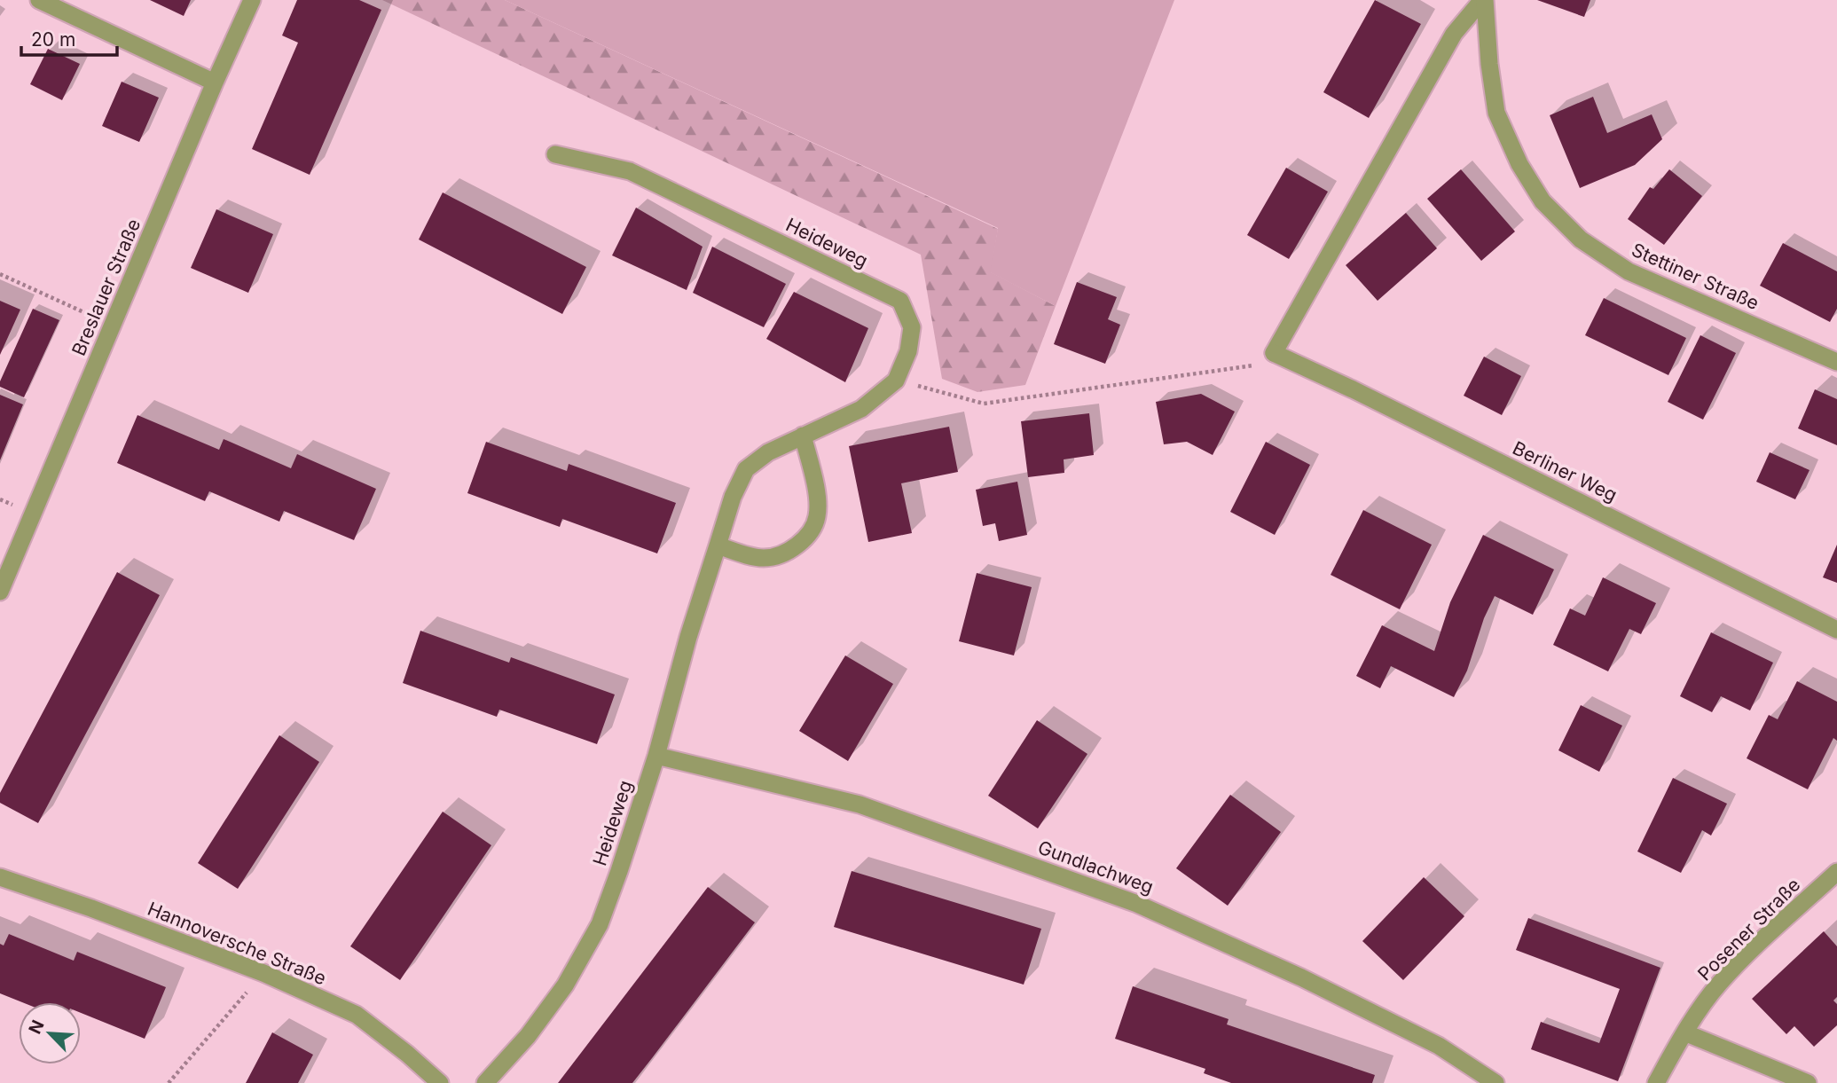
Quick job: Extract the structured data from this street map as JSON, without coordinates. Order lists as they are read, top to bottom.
{
  "streets": {
    "street": [
      "Heideweg",
      "Stettiner Straße",
      "Breslauer Straße",
      "Berliner Weg",
      "Gundlachweg",
      "Posener Straße",
      "Hannoversche Straße"
    ]
  },
  "crossings": [
    ["Heideweg", "Gundlachweg"],
    ["Stettiner Straße", "Berliner Weg"]
  ],
  "scale_bar": "20 m",
  "north": "top left"
}
